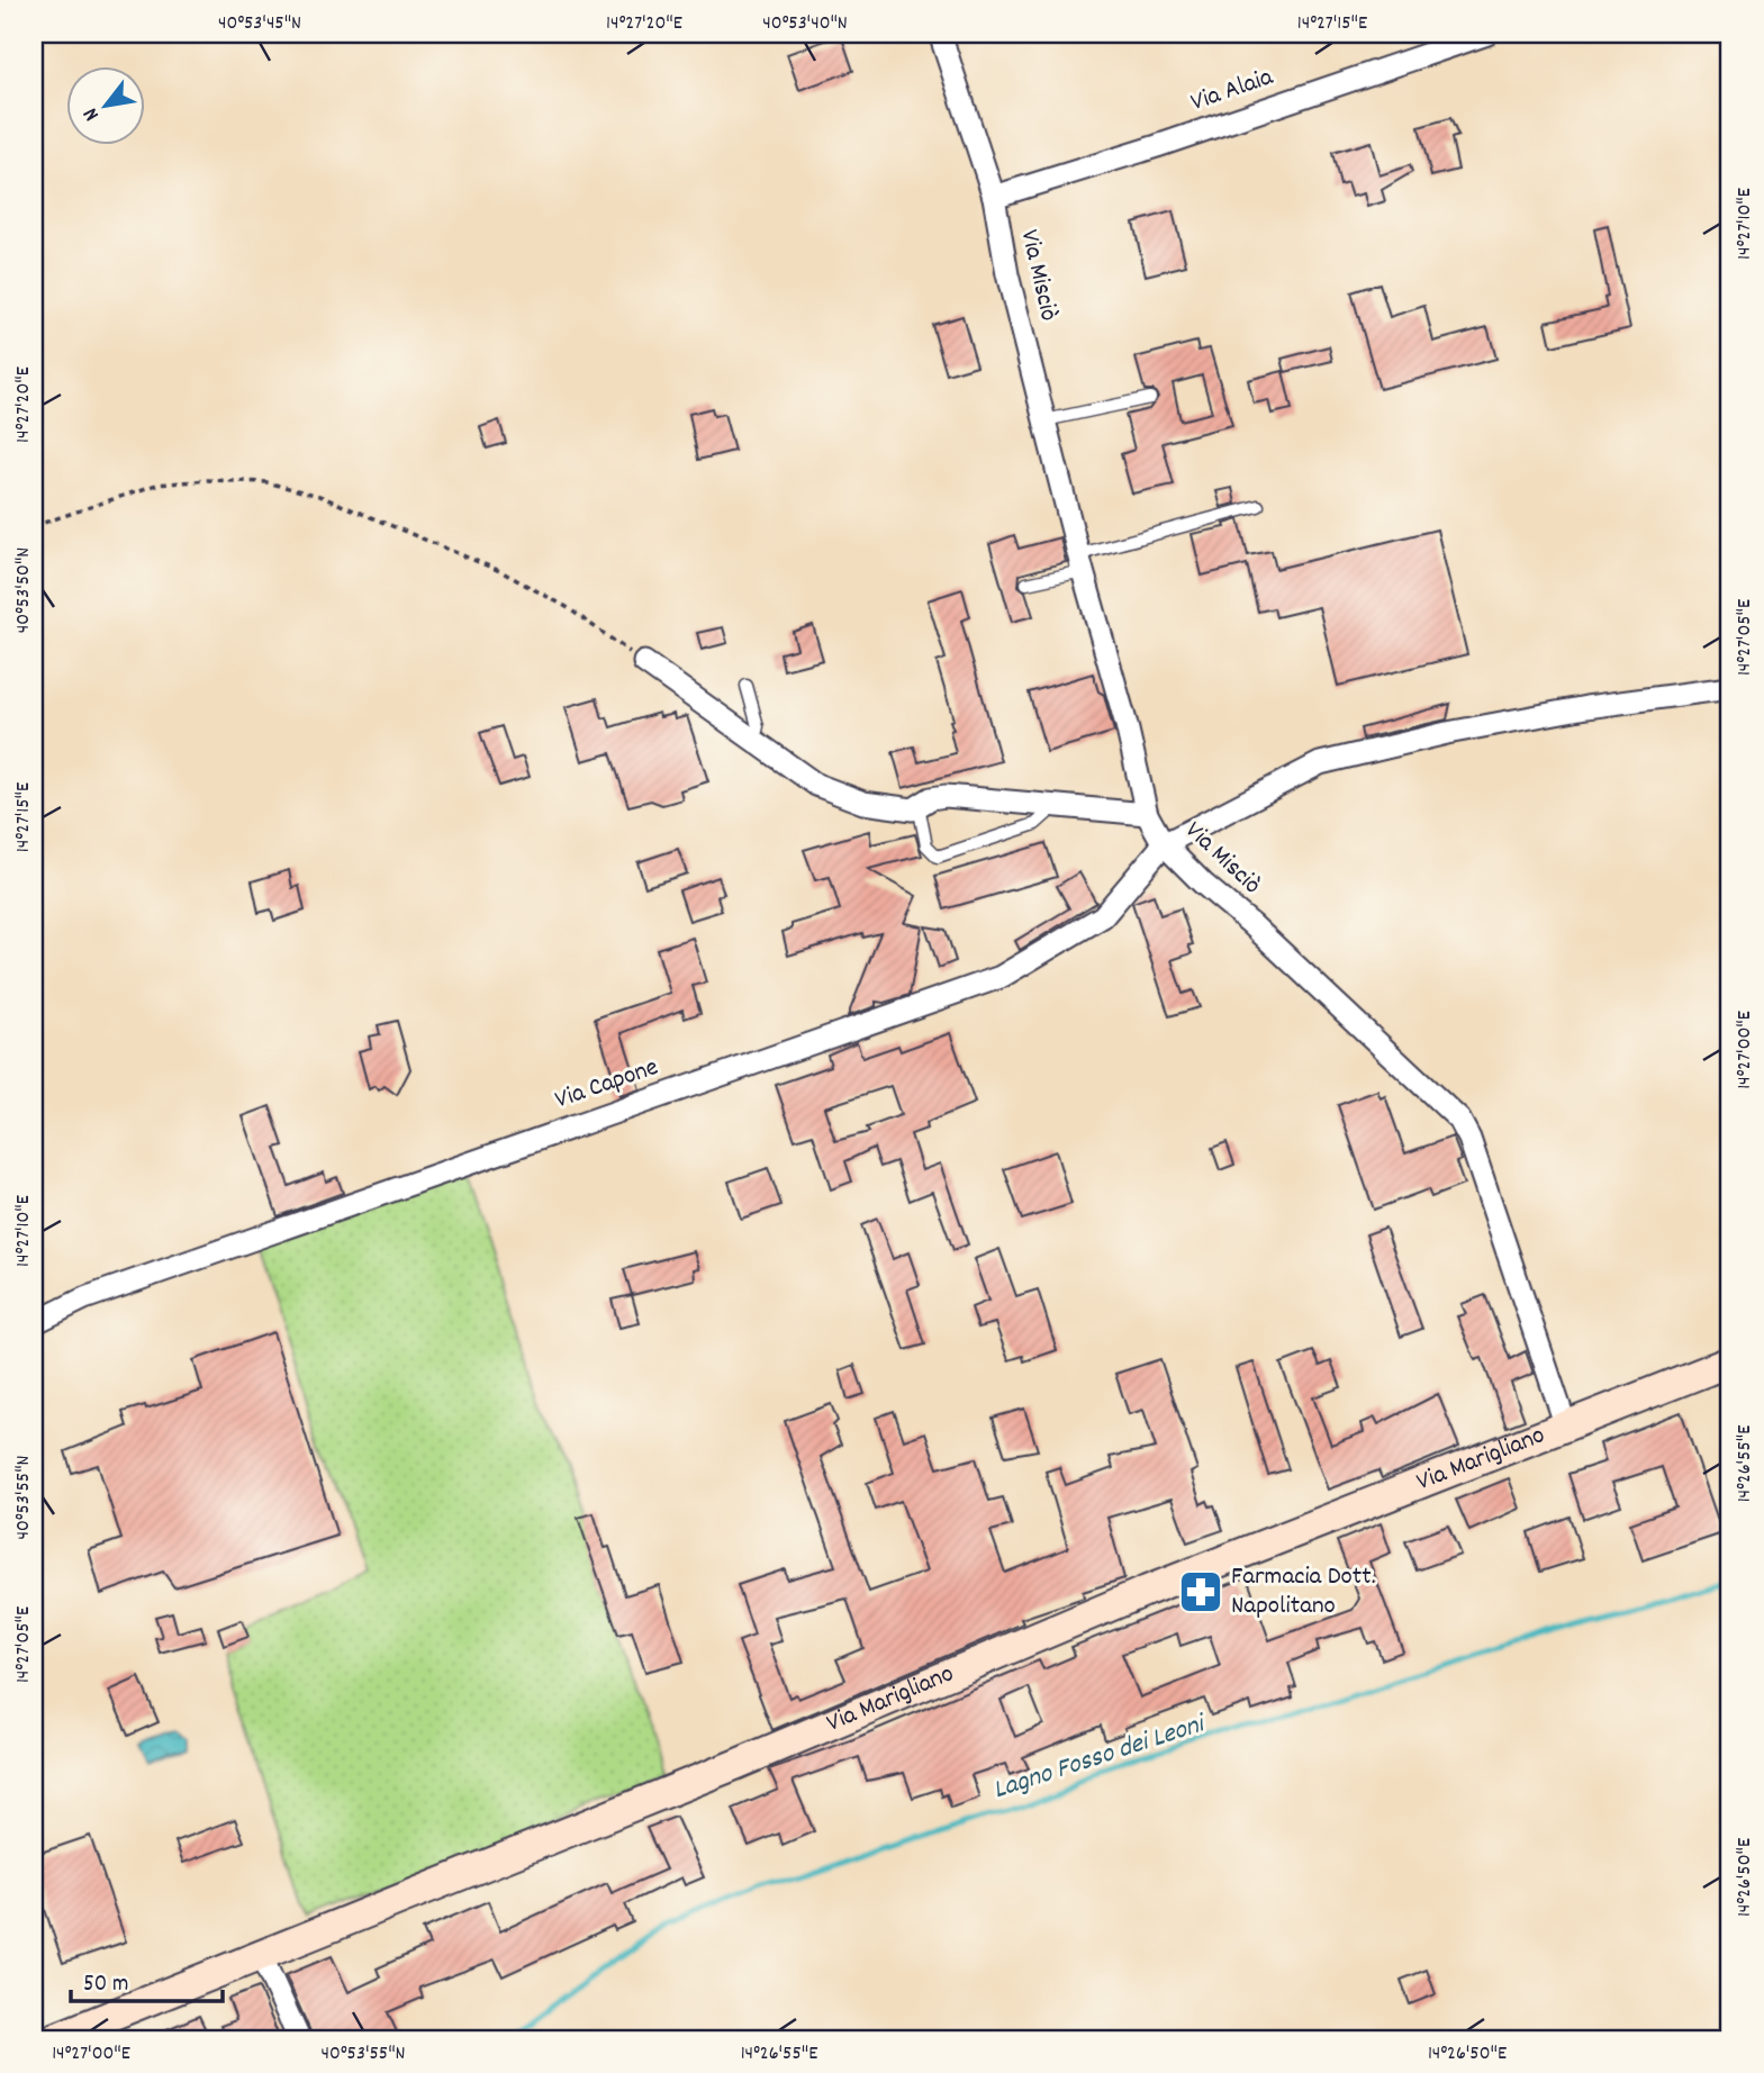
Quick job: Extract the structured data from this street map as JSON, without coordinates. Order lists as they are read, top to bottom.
{
  "streets": {
    "street": [
      "Via Alaia",
      "Via Misciò",
      "Via Capone",
      "Via Marigliano"
    ]
  },
  "crossings": [
    ["Via Alaia", "Via Misciò"],
    ["Via Misciò", "Via Capone"],
    ["Via Misciò", "Via Marigliano"]
  ],
  "water": ["Lagno Fosso dei Leoni"],
  "places": {
    "pharmacy": ["Farmacia Dott. Napolitano"]
  },
  "scale_bar": "50 m",
  "north": "bottom left",
  "coordinates": [
    "40°53'45\"N",
    "14°27'20\"E",
    "40°53'40\"N",
    "14°27'15\"E",
    "14°27'10\"E",
    "40°53'50\"N",
    "14°27'05\"E",
    "14°27'00\"E",
    "14°26'55\"E",
    "40°53'55\"N",
    "14°26'50\"E"
  ]
}
